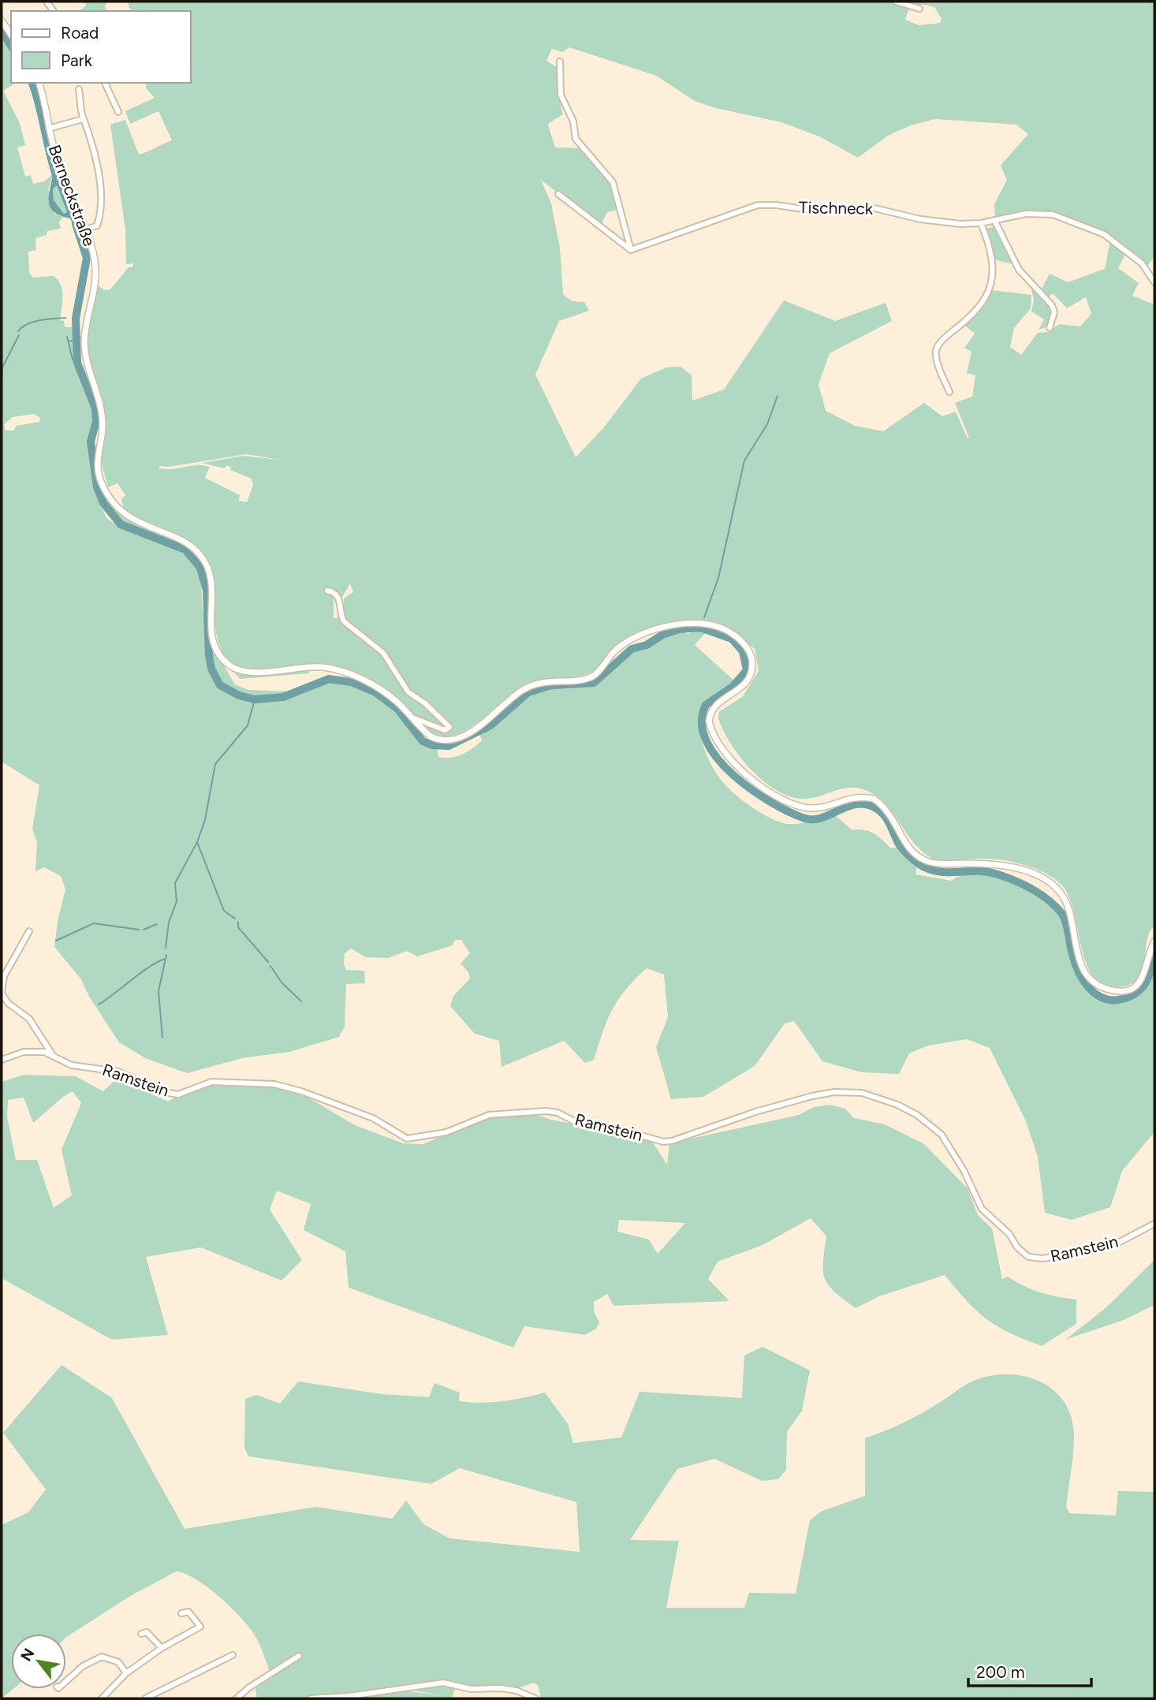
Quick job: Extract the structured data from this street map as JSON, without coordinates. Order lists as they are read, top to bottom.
{
  "streets": {
    "main road": ["Berneckstraße"],
    "street": ["Tischneck", "Ramstein"]
  },
  "legend": ["Road", "Park"],
  "scale_bar": "200 m",
  "north": "top left"
}
